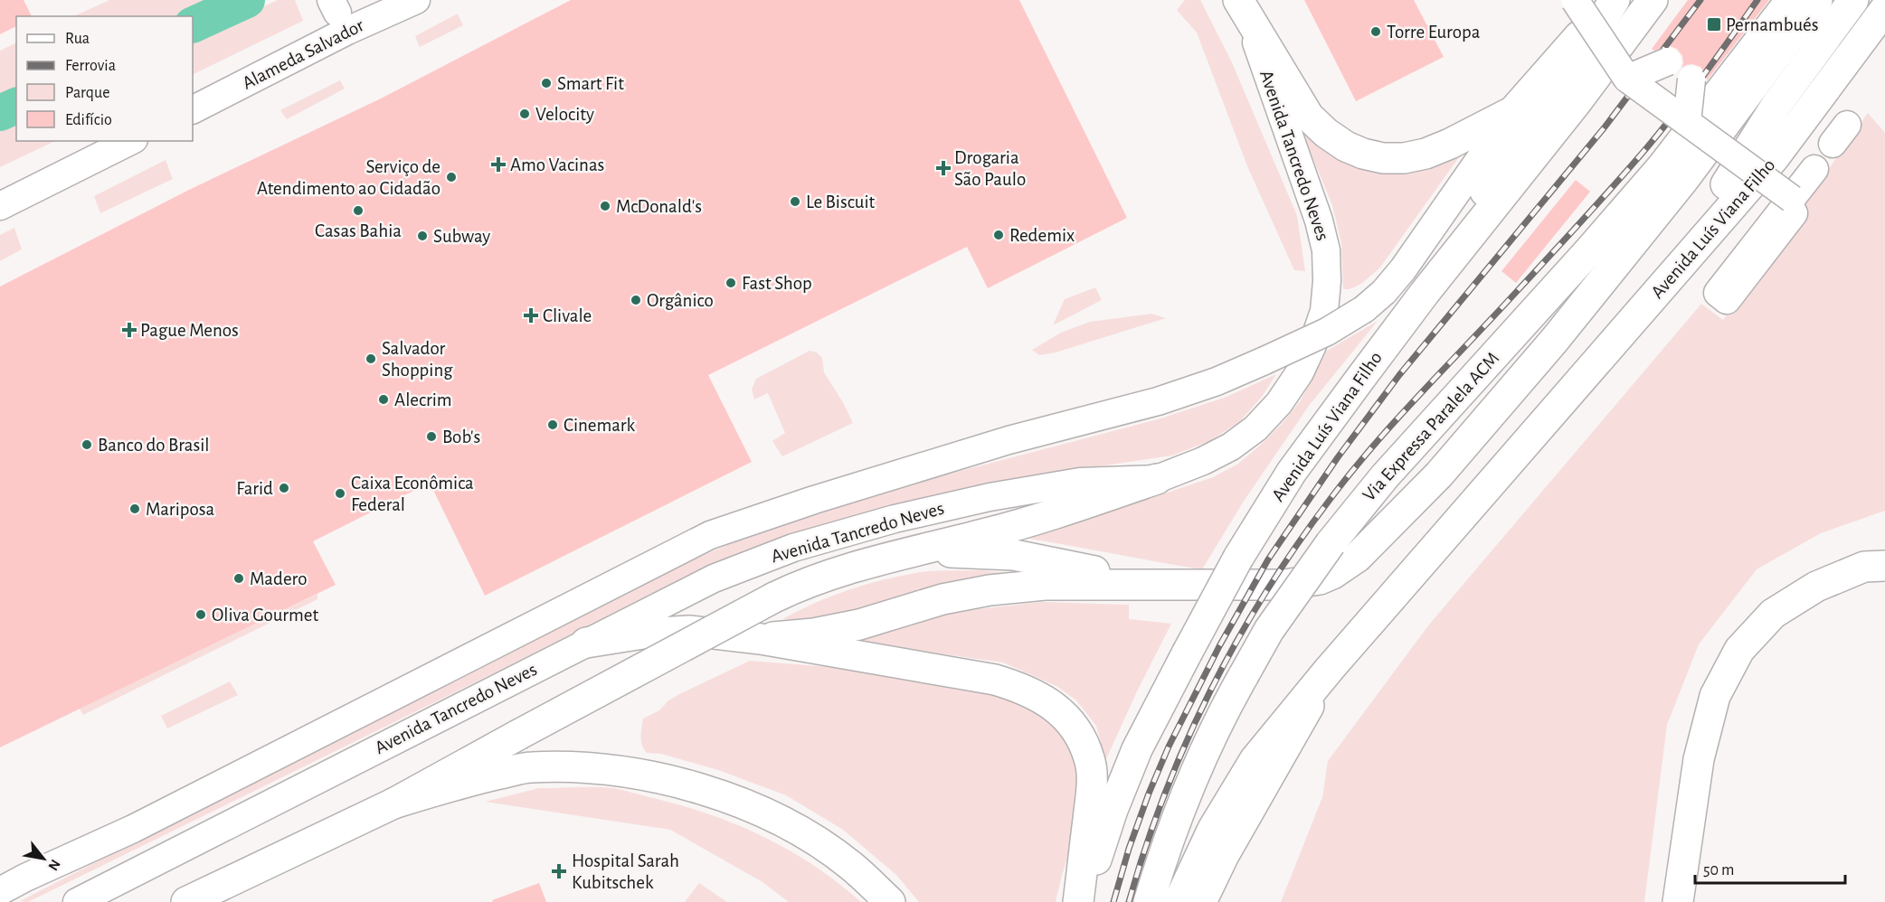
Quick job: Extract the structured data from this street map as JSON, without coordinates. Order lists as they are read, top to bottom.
{
  "streets": {
    "main road": ["Avenida Tancredo Neves", "Avenida Luís Viana Filho", "Via Expressa Paralela ACM"],
    "street": ["Alameda Salvador"]
  },
  "places": {
    "transit": ["Pernambués"],
    "other": [
      "Torre Europa",
      "Smart Fit",
      "Velocity",
      "Serviço de Atendimento ao Cidadão",
      "Le Biscuit",
      "McDonald's",
      "Casas Bahia",
      "Redemix",
      "Subway",
      "Fast Shop",
      "Orgânico",
      "Salvador Shopping",
      "Alecrim",
      "Cinemark",
      "Bob's",
      "Banco do Brasil",
      "Farid",
      "Caixa Econômica Federal",
      "Mariposa",
      "Madero",
      "Oliva Gourmet"
    ],
    "health": [
      "Amo Vacinas",
      "Drogaria São Paulo",
      "Clivale",
      "Pague Menos",
      "Hospital Sarah Kubitschek"
    ]
  },
  "legend": [
    "Rua",
    "Ferrovia",
    "Parque",
    "Edifício"
  ],
  "scale_bar": "50 m",
  "north": "bottom right"
}
